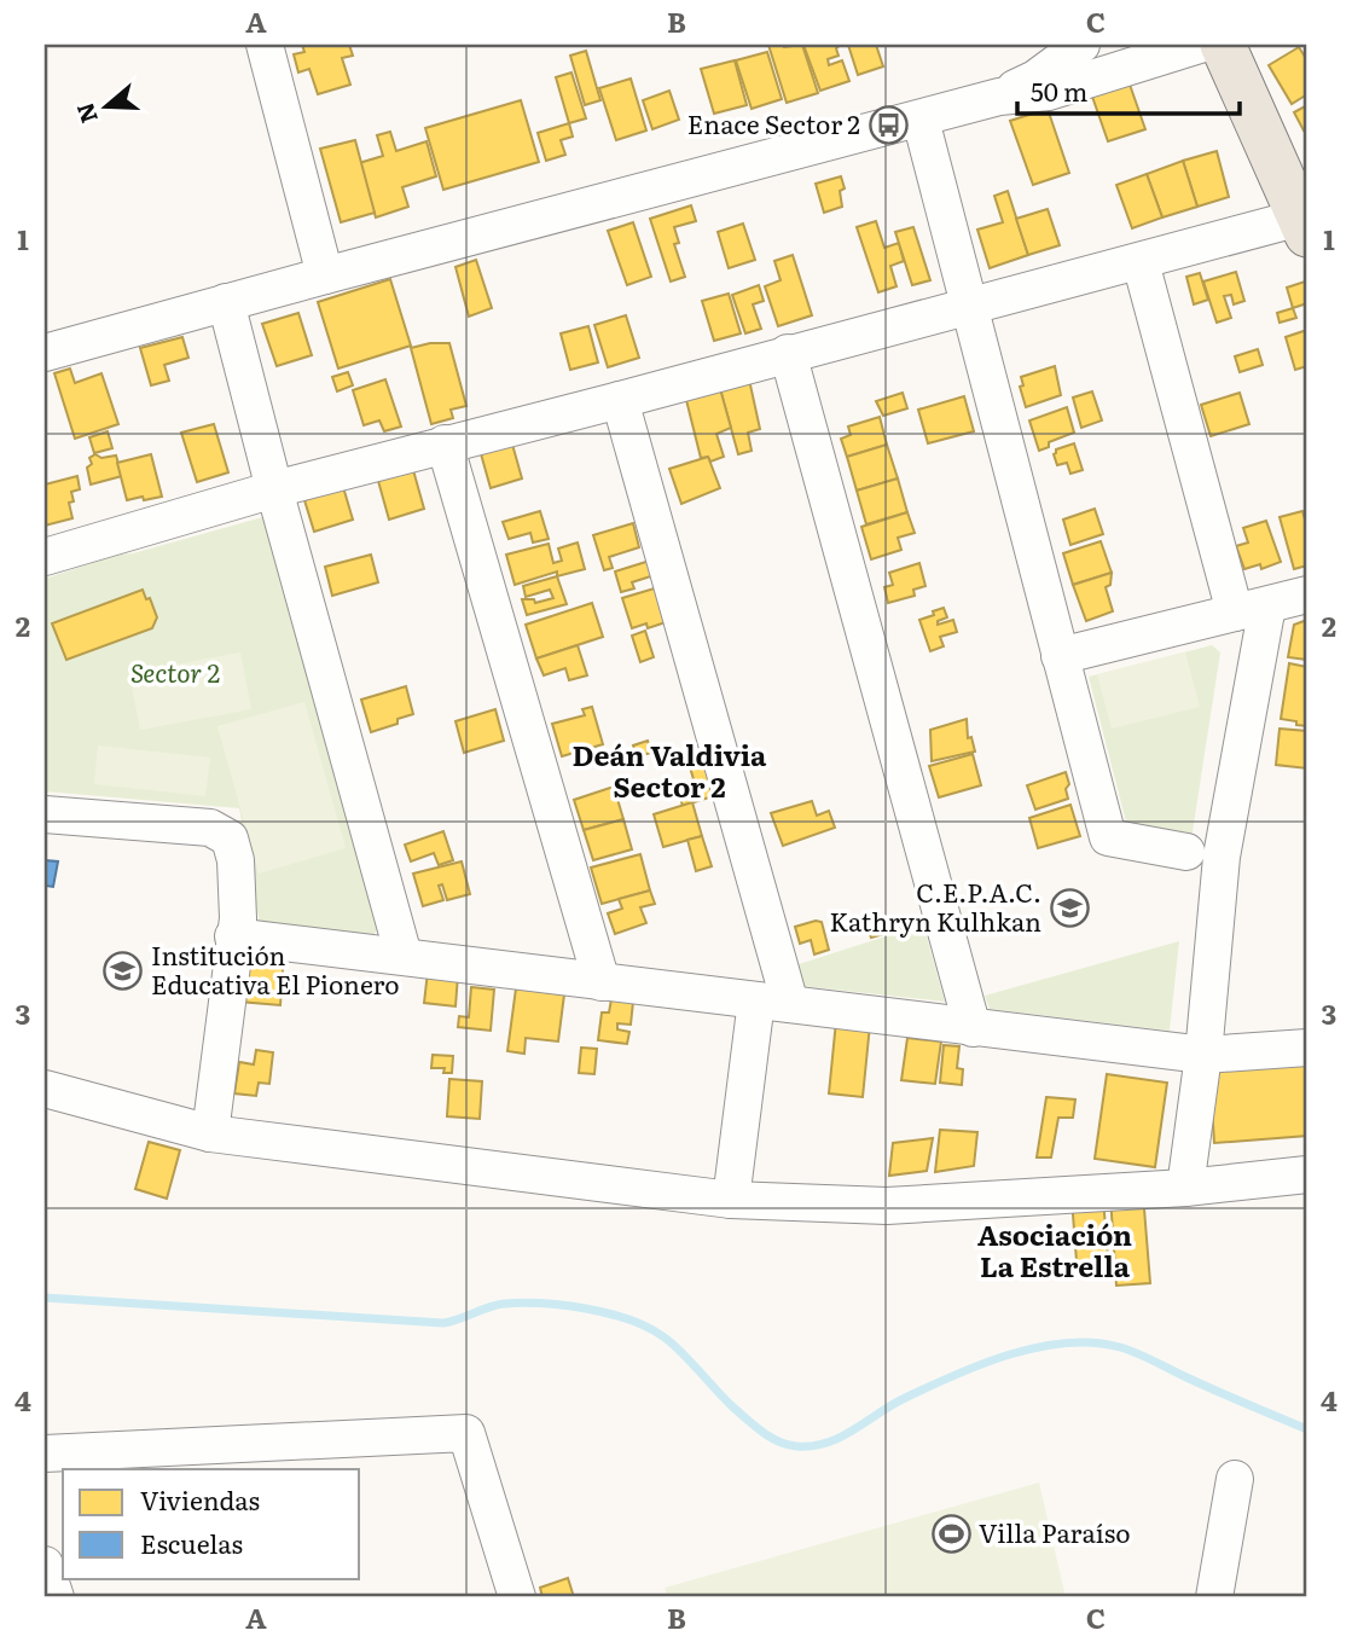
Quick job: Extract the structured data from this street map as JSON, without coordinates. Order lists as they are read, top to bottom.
{
  "districts": ["Deán Valdivia Sector 2", "Asociación La Estrella"],
  "parks": ["Sector 2"],
  "places": {
    "bus stop": ["Enace Sector 2"],
    "school or university": ["C.E.P.A.C. Kathryn Kulhkan", "Institución Educativa El Pionero"],
    "sports": ["Villa Paraíso"]
  },
  "legend": ["Viviendas", "Escuelas"],
  "scale_bar": "50 m",
  "north": "left",
  "grid": {
    "columns": ["A", "B", "C"],
    "rows": [
      "1",
      "2",
      "3",
      "4"
    ]
  }
}
